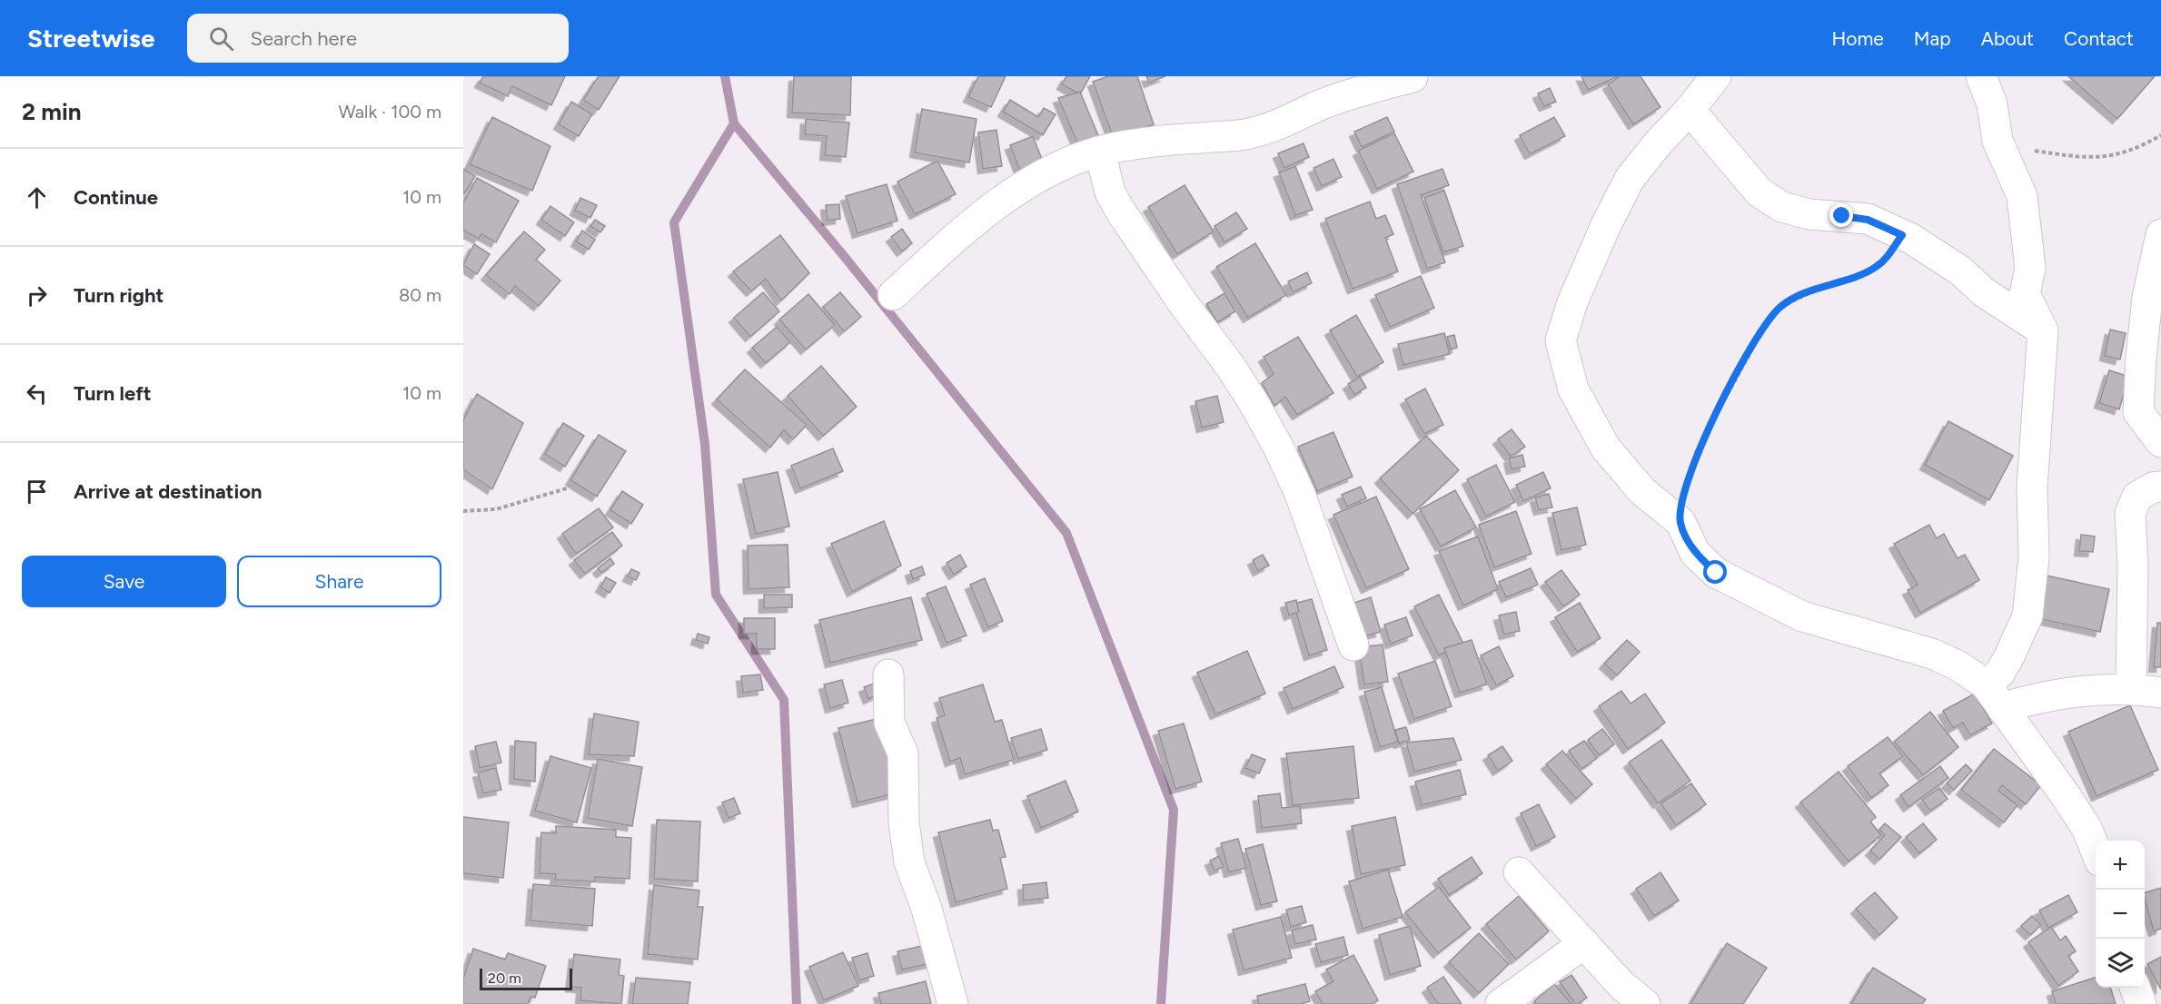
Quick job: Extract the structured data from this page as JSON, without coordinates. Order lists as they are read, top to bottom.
{
  "scale_bar": "20 m",
  "page": {
    "header": "Streetwise",
    "search": "Search here",
    "nav": [
      "Home",
      "Map",
      "About",
      "Contact"
    ],
    "heading": ["2 min", "Walk · 100 m"],
    "list": [
      ["Continue", "10 m"],
      ["Turn right", "80 m"],
      ["Turn left", "10 m"],
      "Arrive at destination"
    ],
    "buttons": ["Save", "Share"],
    "map_buttons": ["+", "−"],
    "scale": "20 m"
  }
}
